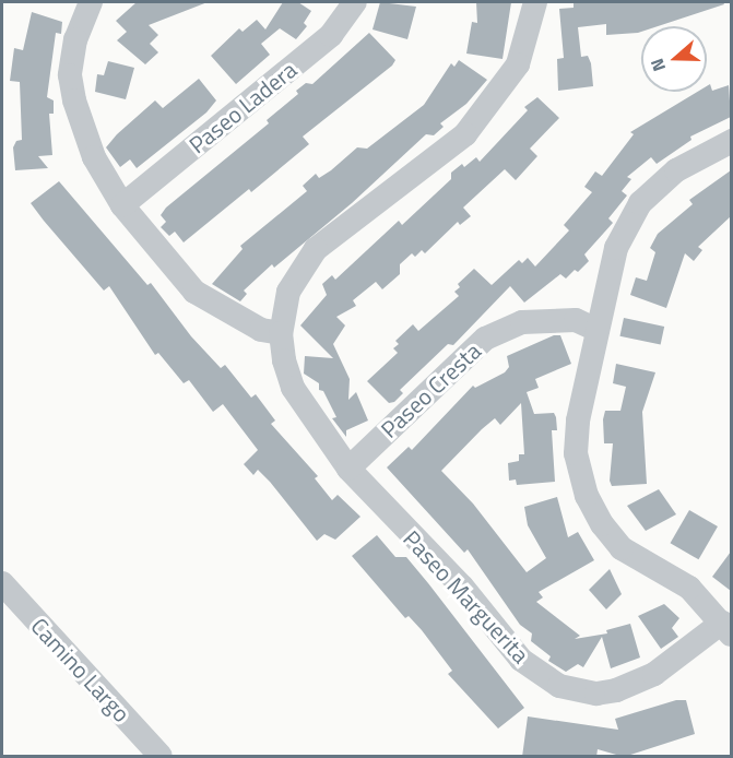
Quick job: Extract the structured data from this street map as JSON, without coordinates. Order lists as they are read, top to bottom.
{
  "streets": {
    "street": [
      "Paseo Ladera",
      "Paseo Cresta",
      "Paseo Marguerita",
      "Camino Largo"
    ]
  },
  "crossings": [
    ["Paseo Cresta", "Paseo Marguerita"]
  ],
  "north": "left"
}
